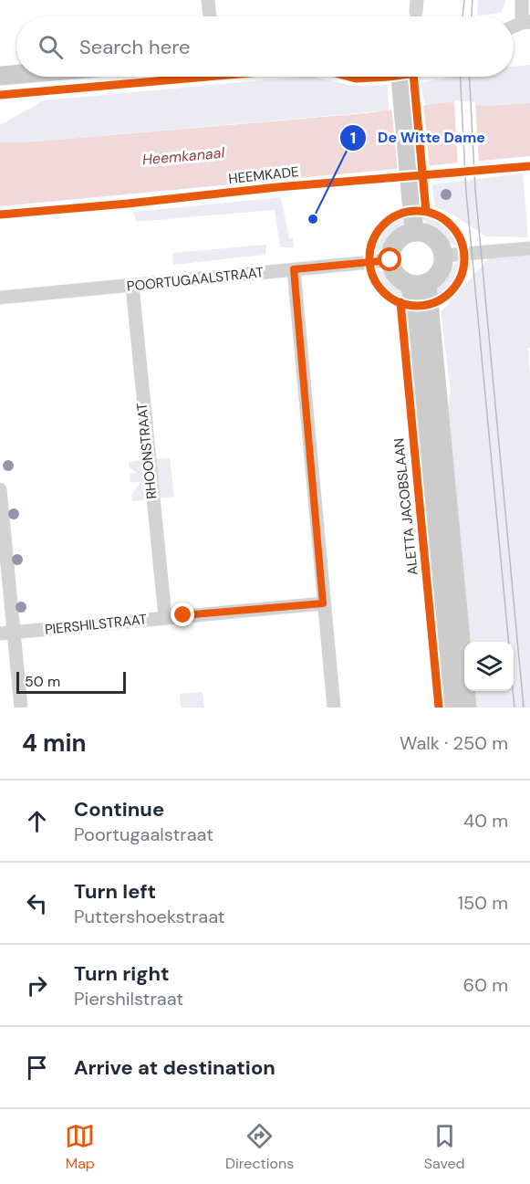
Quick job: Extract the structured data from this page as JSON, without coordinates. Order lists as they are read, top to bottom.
{
  "streets": {
    "street": [
      "POORTUGAALSTRAAT",
      "RHOONSTRAAT",
      "ALETTA JACOBSLAAN",
      "PIERSHILSTRAAT"
    ],
    "cycle path": ["HEEMKADE"]
  },
  "crossings": [
    ["POORTUGAALSTRAAT", "RHOONSTRAAT"],
    ["POORTUGAALSTRAAT", "ALETTA JACOBSLAAN"],
    ["RHOONSTRAAT", "PIERSHILSTRAAT"]
  ],
  "water": ["Heemkanaal"],
  "places": ["De Witte Dame"],
  "scale_bar": "50 m",
  "page": {
    "search": "Search here",
    "scale": "50 m",
    "heading": ["4 min", "Walk · 250 m"],
    "list": [
      ["Continue", "Poortugaalstraat", "40 m"],
      ["Turn left", "Puttershoekstraat", "150 m"],
      ["Turn right", "Piershilstraat", "60 m"],
      "Arrive at destination"
    ],
    "nav": ["Map", "Directions", "Saved"]
  }
}
